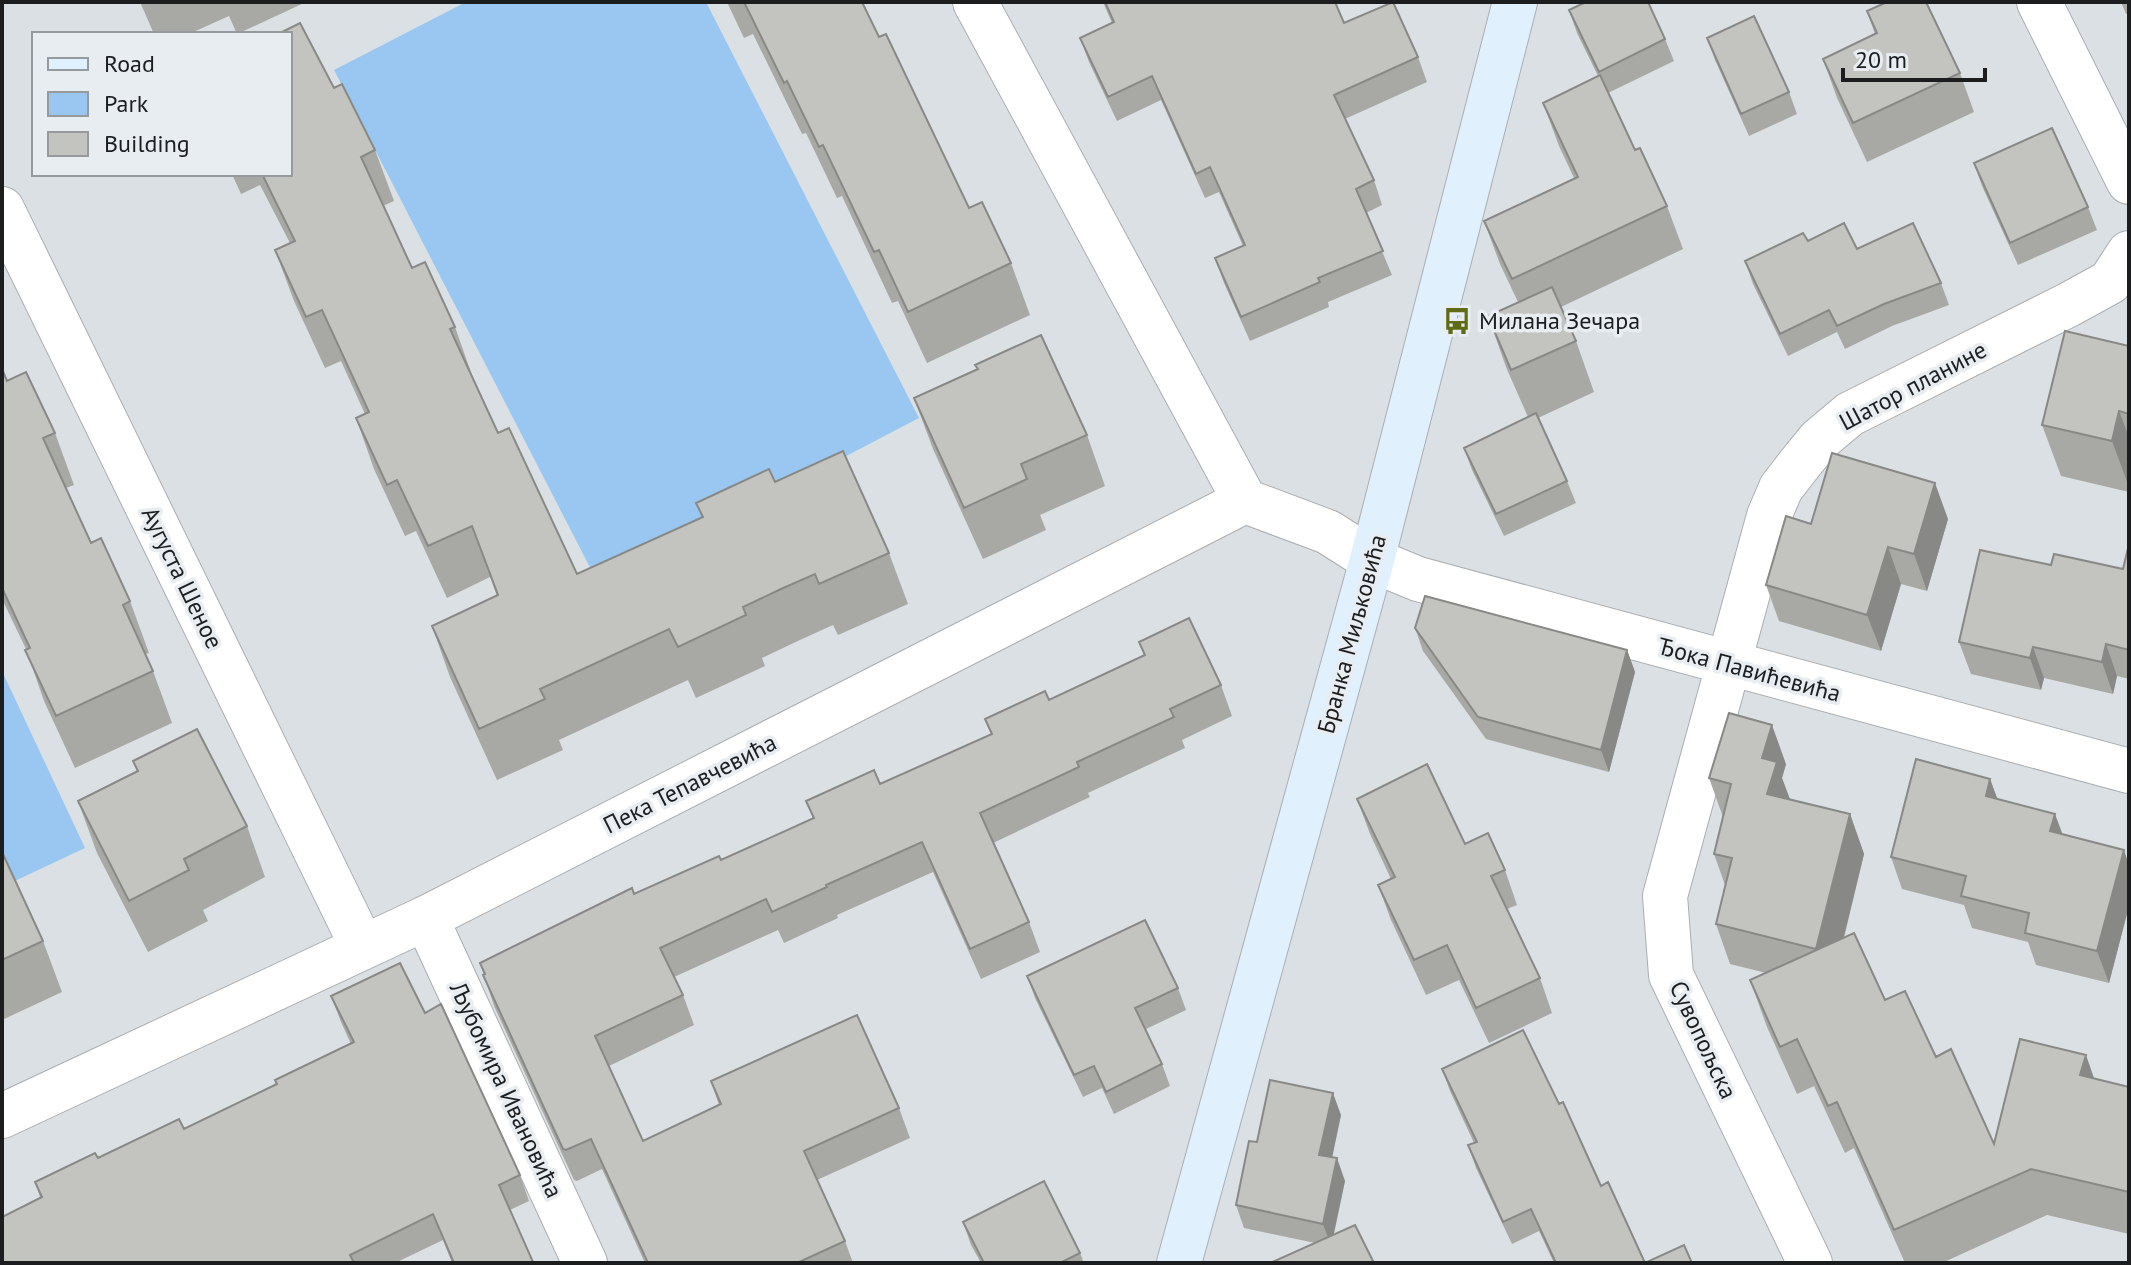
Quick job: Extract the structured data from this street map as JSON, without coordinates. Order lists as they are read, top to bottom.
{
  "streets": {
    "street": [
      "Шатор планине",
      "Аугуста Шеное",
      "Бранка Миљковића",
      "Ђока Павићевића",
      "Пека Тепавчевића",
      "Сувопољска",
      "Љубомира Ивановића"
    ]
  },
  "crossings": [
    ["Шатор планине", "Ђока Павићевића"],
    ["Шатор планине", "Сувопољска"],
    ["Аугуста Шеное", "Пека Тепавчевића"],
    ["Бранка Миљковића", "Ђока Павићевића"],
    ["Ђока Павићевића", "Сувопољска"],
    ["Пека Тепавчевића", "Љубомира Ивановића"]
  ],
  "places": {
    "bus stop": ["Милана Зечара"]
  },
  "legend": ["Road", "Park", "Building"],
  "scale_bar": "20 m"
}
